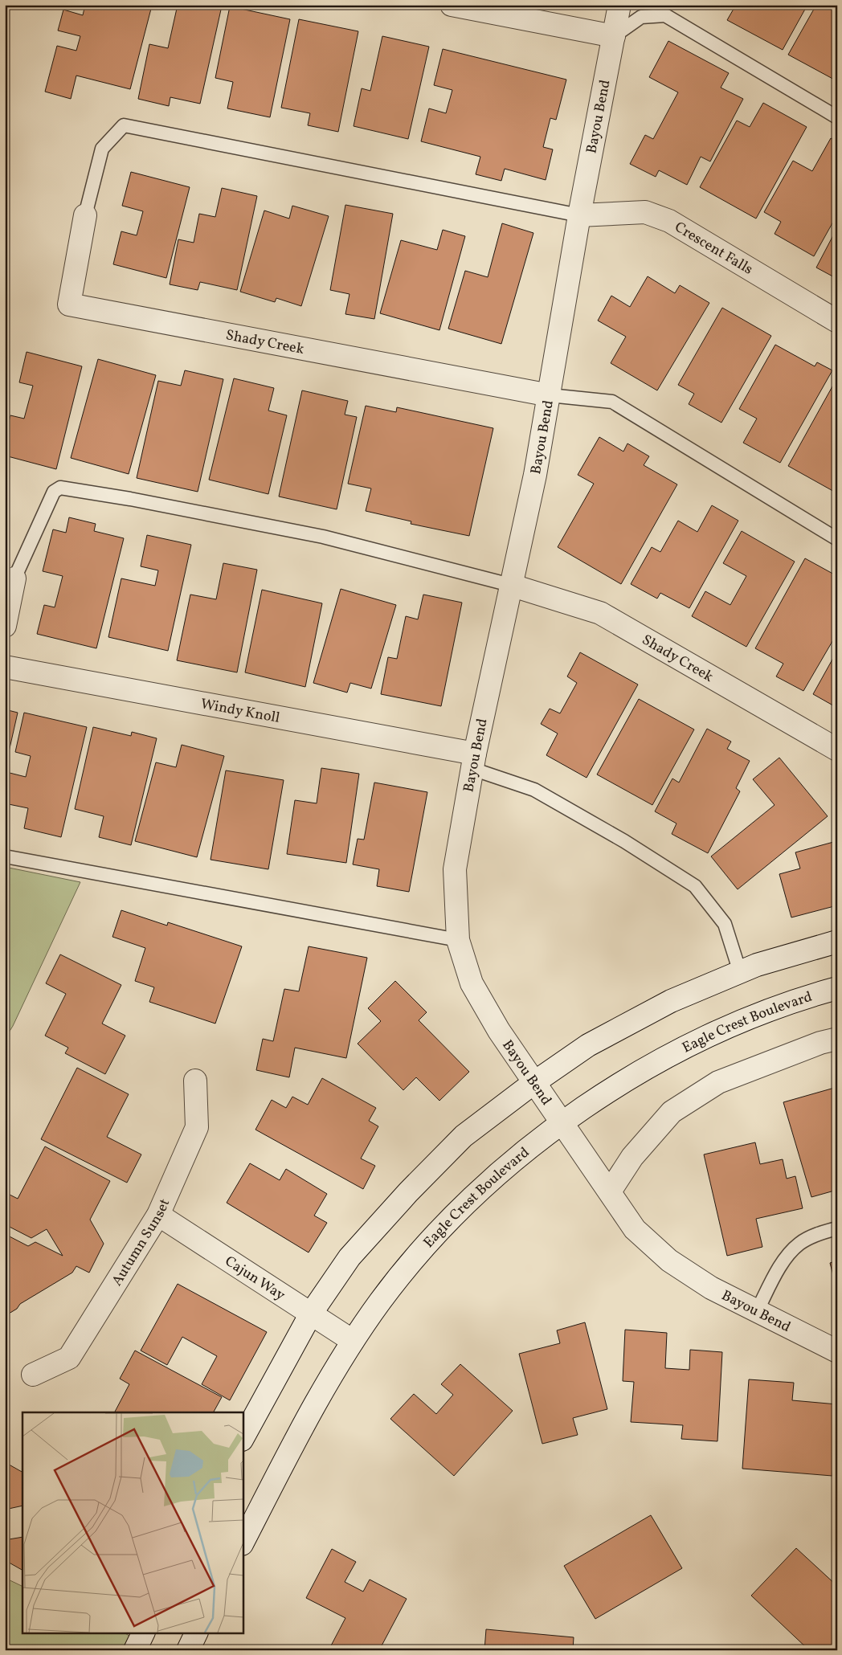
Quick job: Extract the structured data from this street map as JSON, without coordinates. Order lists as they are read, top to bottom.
{
  "streets": {
    "street": [
      "Bayou Bend",
      "Crescent Falls",
      "Shady Creek",
      "Windy Knoll",
      "Eagle Crest Boulevard",
      "Autumn Sunset",
      "Cajun Way"
    ]
  },
  "crossings": [
    ["Bayou Bend", "Crescent Falls"],
    ["Bayou Bend", "Shady Creek"],
    ["Bayou Bend", "Windy Knoll"],
    ["Bayou Bend", "Eagle Crest Boulevard"],
    ["Eagle Crest Boulevard", "Cajun Way"],
    ["Autumn Sunset", "Cajun Way"]
  ]
}
